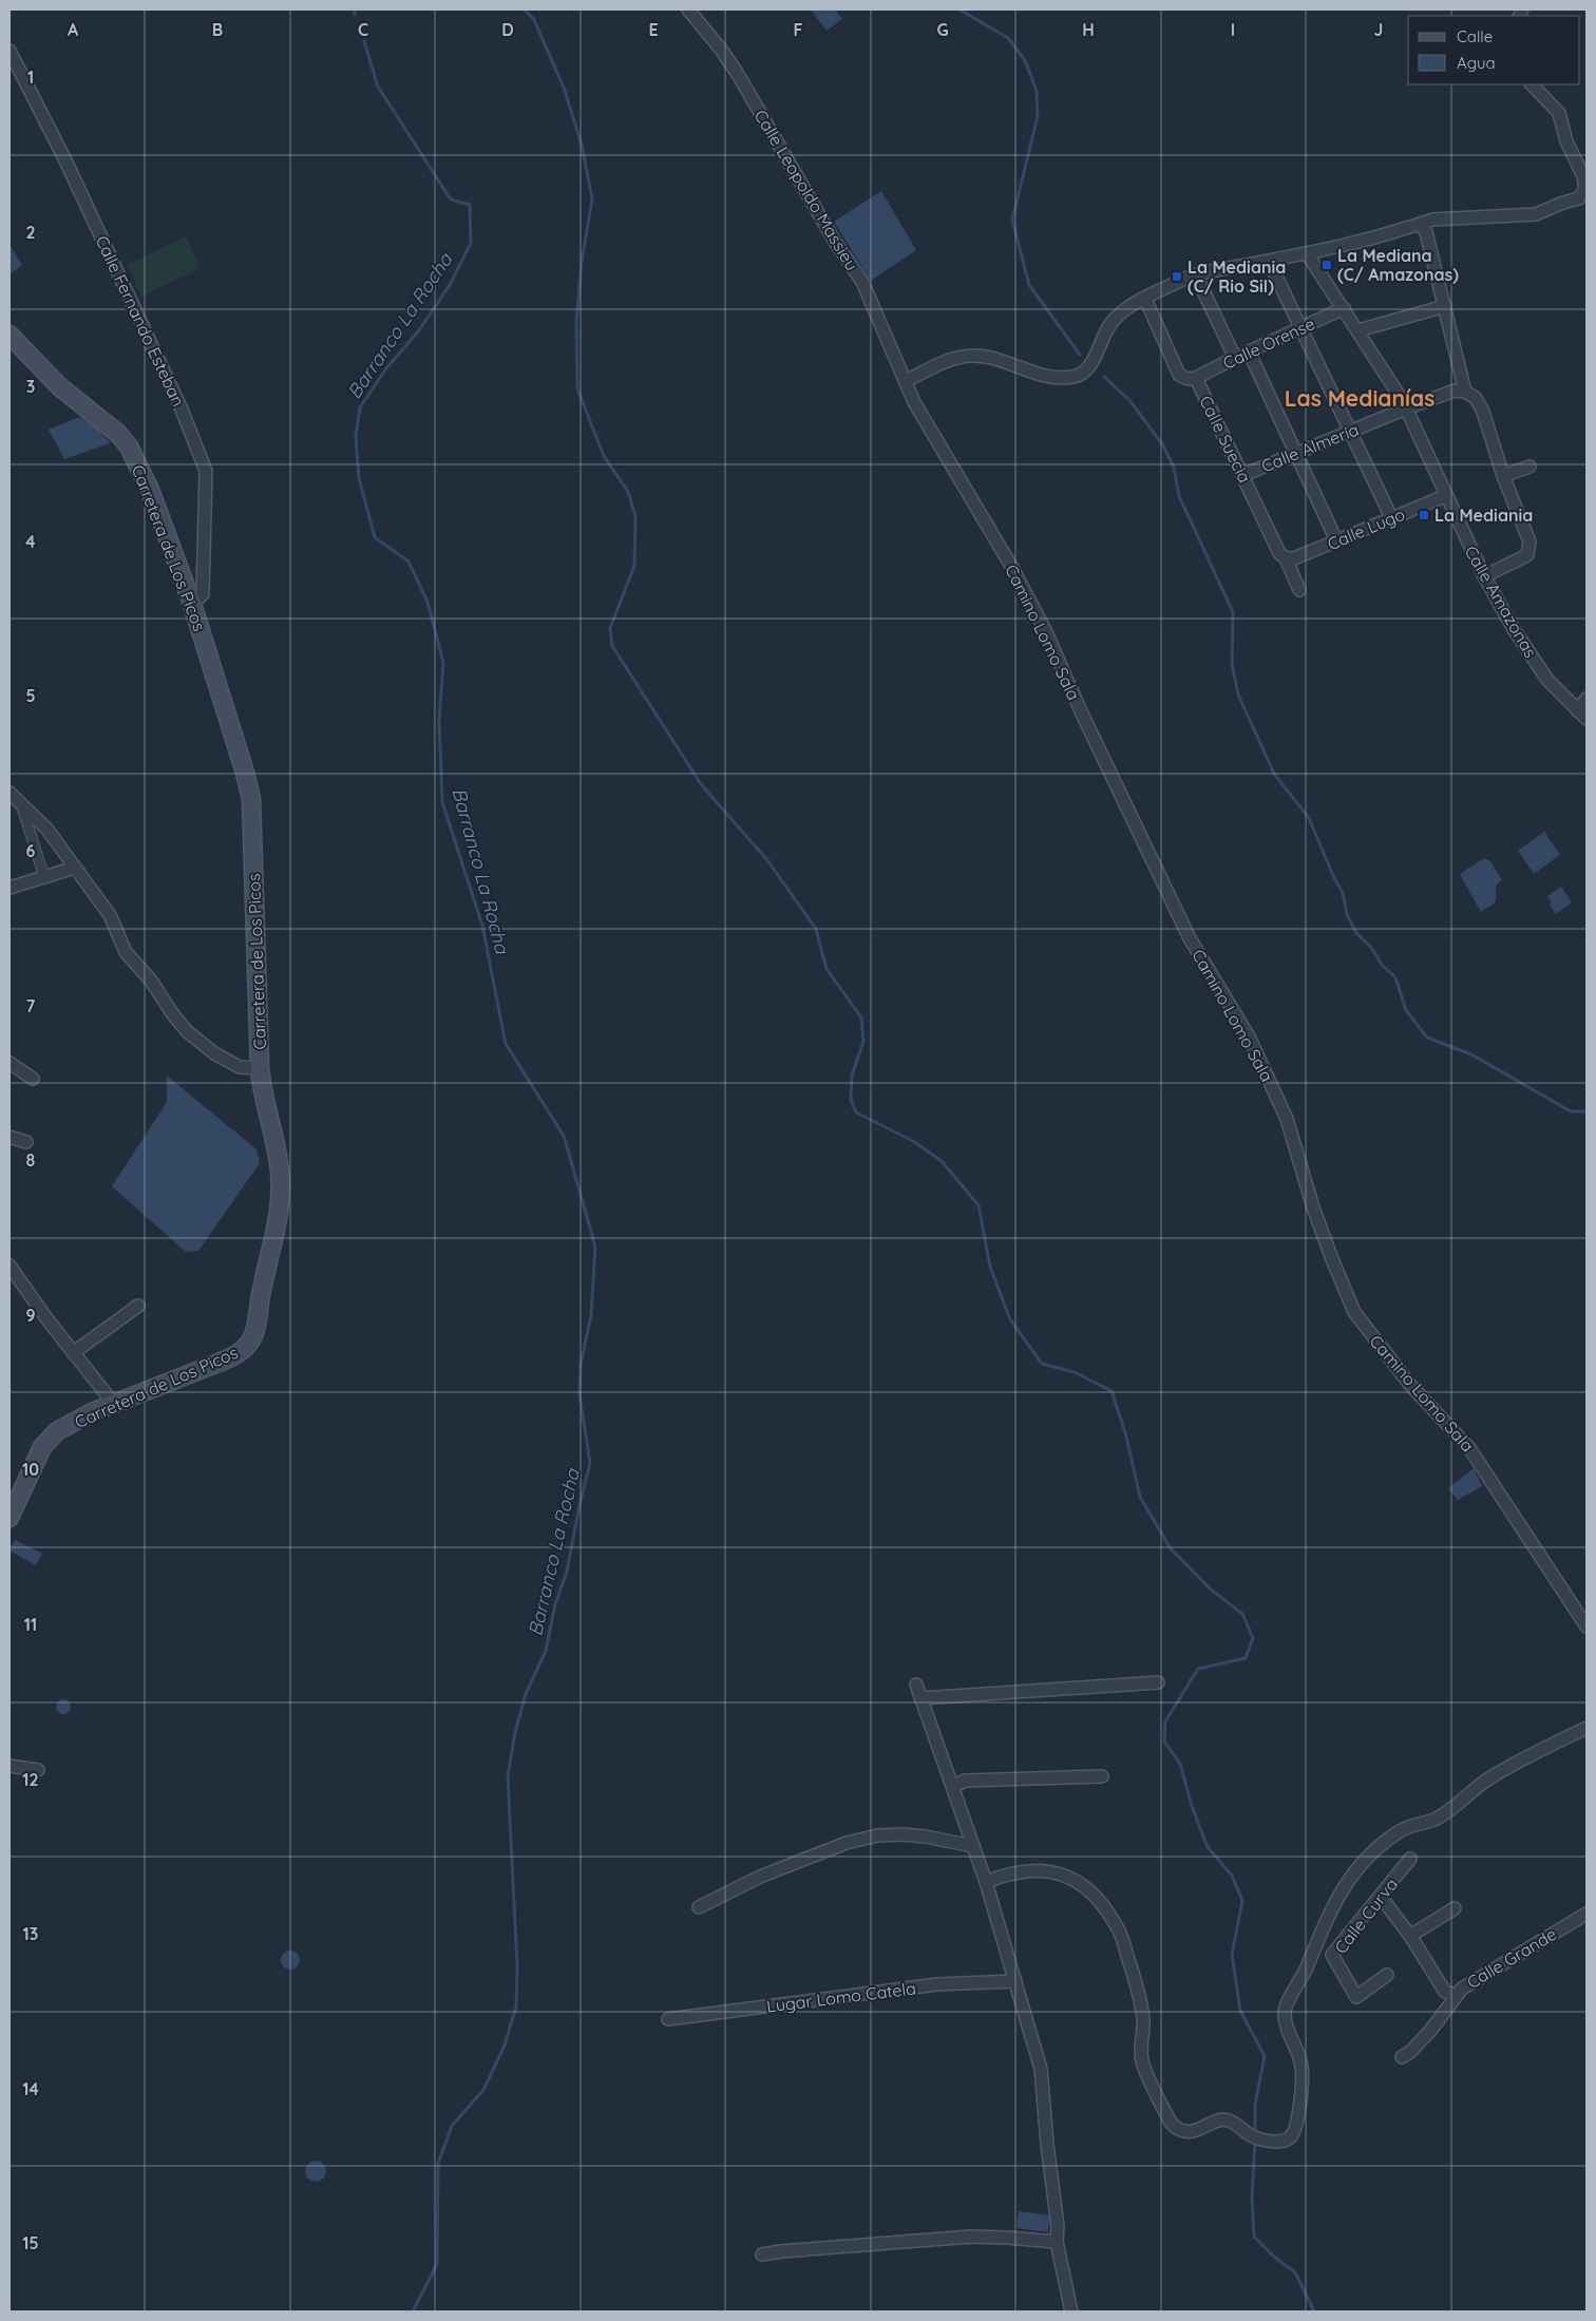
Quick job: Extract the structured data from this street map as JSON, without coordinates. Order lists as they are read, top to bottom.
{
  "streets": {
    "main road": ["Carretera de Los Picos"],
    "street": [
      "Calle Leopoldo Massieu",
      "Calle Fernando Esteban",
      "Calle Orense",
      "Calle Suecia",
      "Calle Almería",
      "Calle Lugo",
      "Calle Amazonas",
      "Camino Lomo Sala",
      "Calle Curva",
      "Calle Grande",
      "Lugar Lomo Catela"
    ]
  },
  "crossings": [
    ["Calle Leopoldo Massieu", "Camino Lomo Sala"],
    ["Calle Fernando Esteban", "Carretera de Los Picos"],
    ["Calle Orense", "Calle Suecia"],
    ["Calle Orense", "Calle Amazonas"],
    ["Calle Suecia", "Calle Almería"],
    ["Calle Suecia", "Calle Lugo"],
    ["Calle Almería", "Calle Amazonas"],
    ["Calle Lugo", "Calle Amazonas"]
  ],
  "districts": ["Las Medianías"],
  "water": ["Barranco La Rocha"],
  "places": {
    "transit": ["La Mediana (C/ Amazonas)", "La Mediania (C/ Rio Sil)", "La Mediania"]
  },
  "legend": ["Calle", "Agua"],
  "grid": {
    "columns": [
      "A",
      "B",
      "C",
      "D",
      "E",
      "F",
      "G",
      "H",
      "I",
      "J"
    ],
    "rows": [
      "1",
      "2",
      "3",
      "4",
      "5",
      "6",
      "7",
      "8",
      "9",
      "10",
      "11",
      "12",
      "13",
      "14",
      "15"
    ]
  }
}
